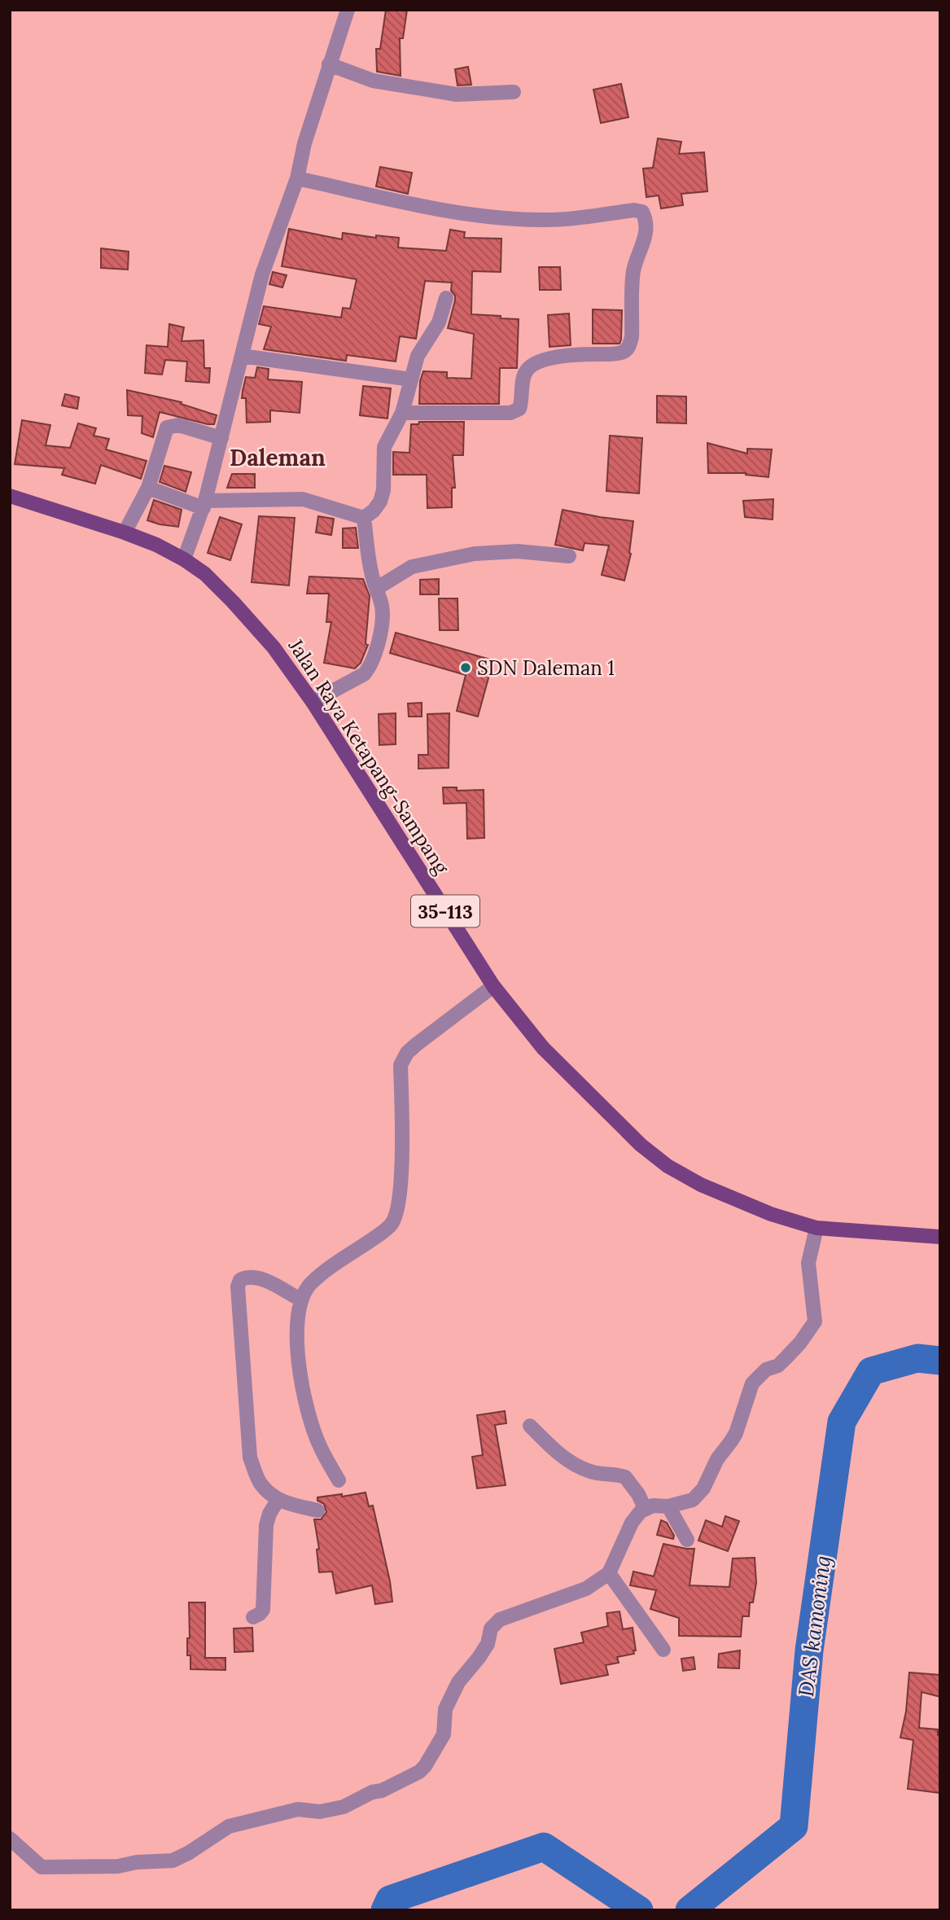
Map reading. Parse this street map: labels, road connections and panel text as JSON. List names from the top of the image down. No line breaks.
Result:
{"streets":{"main road":["Jalan Raya Ketapang-Sampang","35-113"]},"districts":["Daleman"],"water":["DAS kamoning"],"places":["SDN Daleman 1"]}
